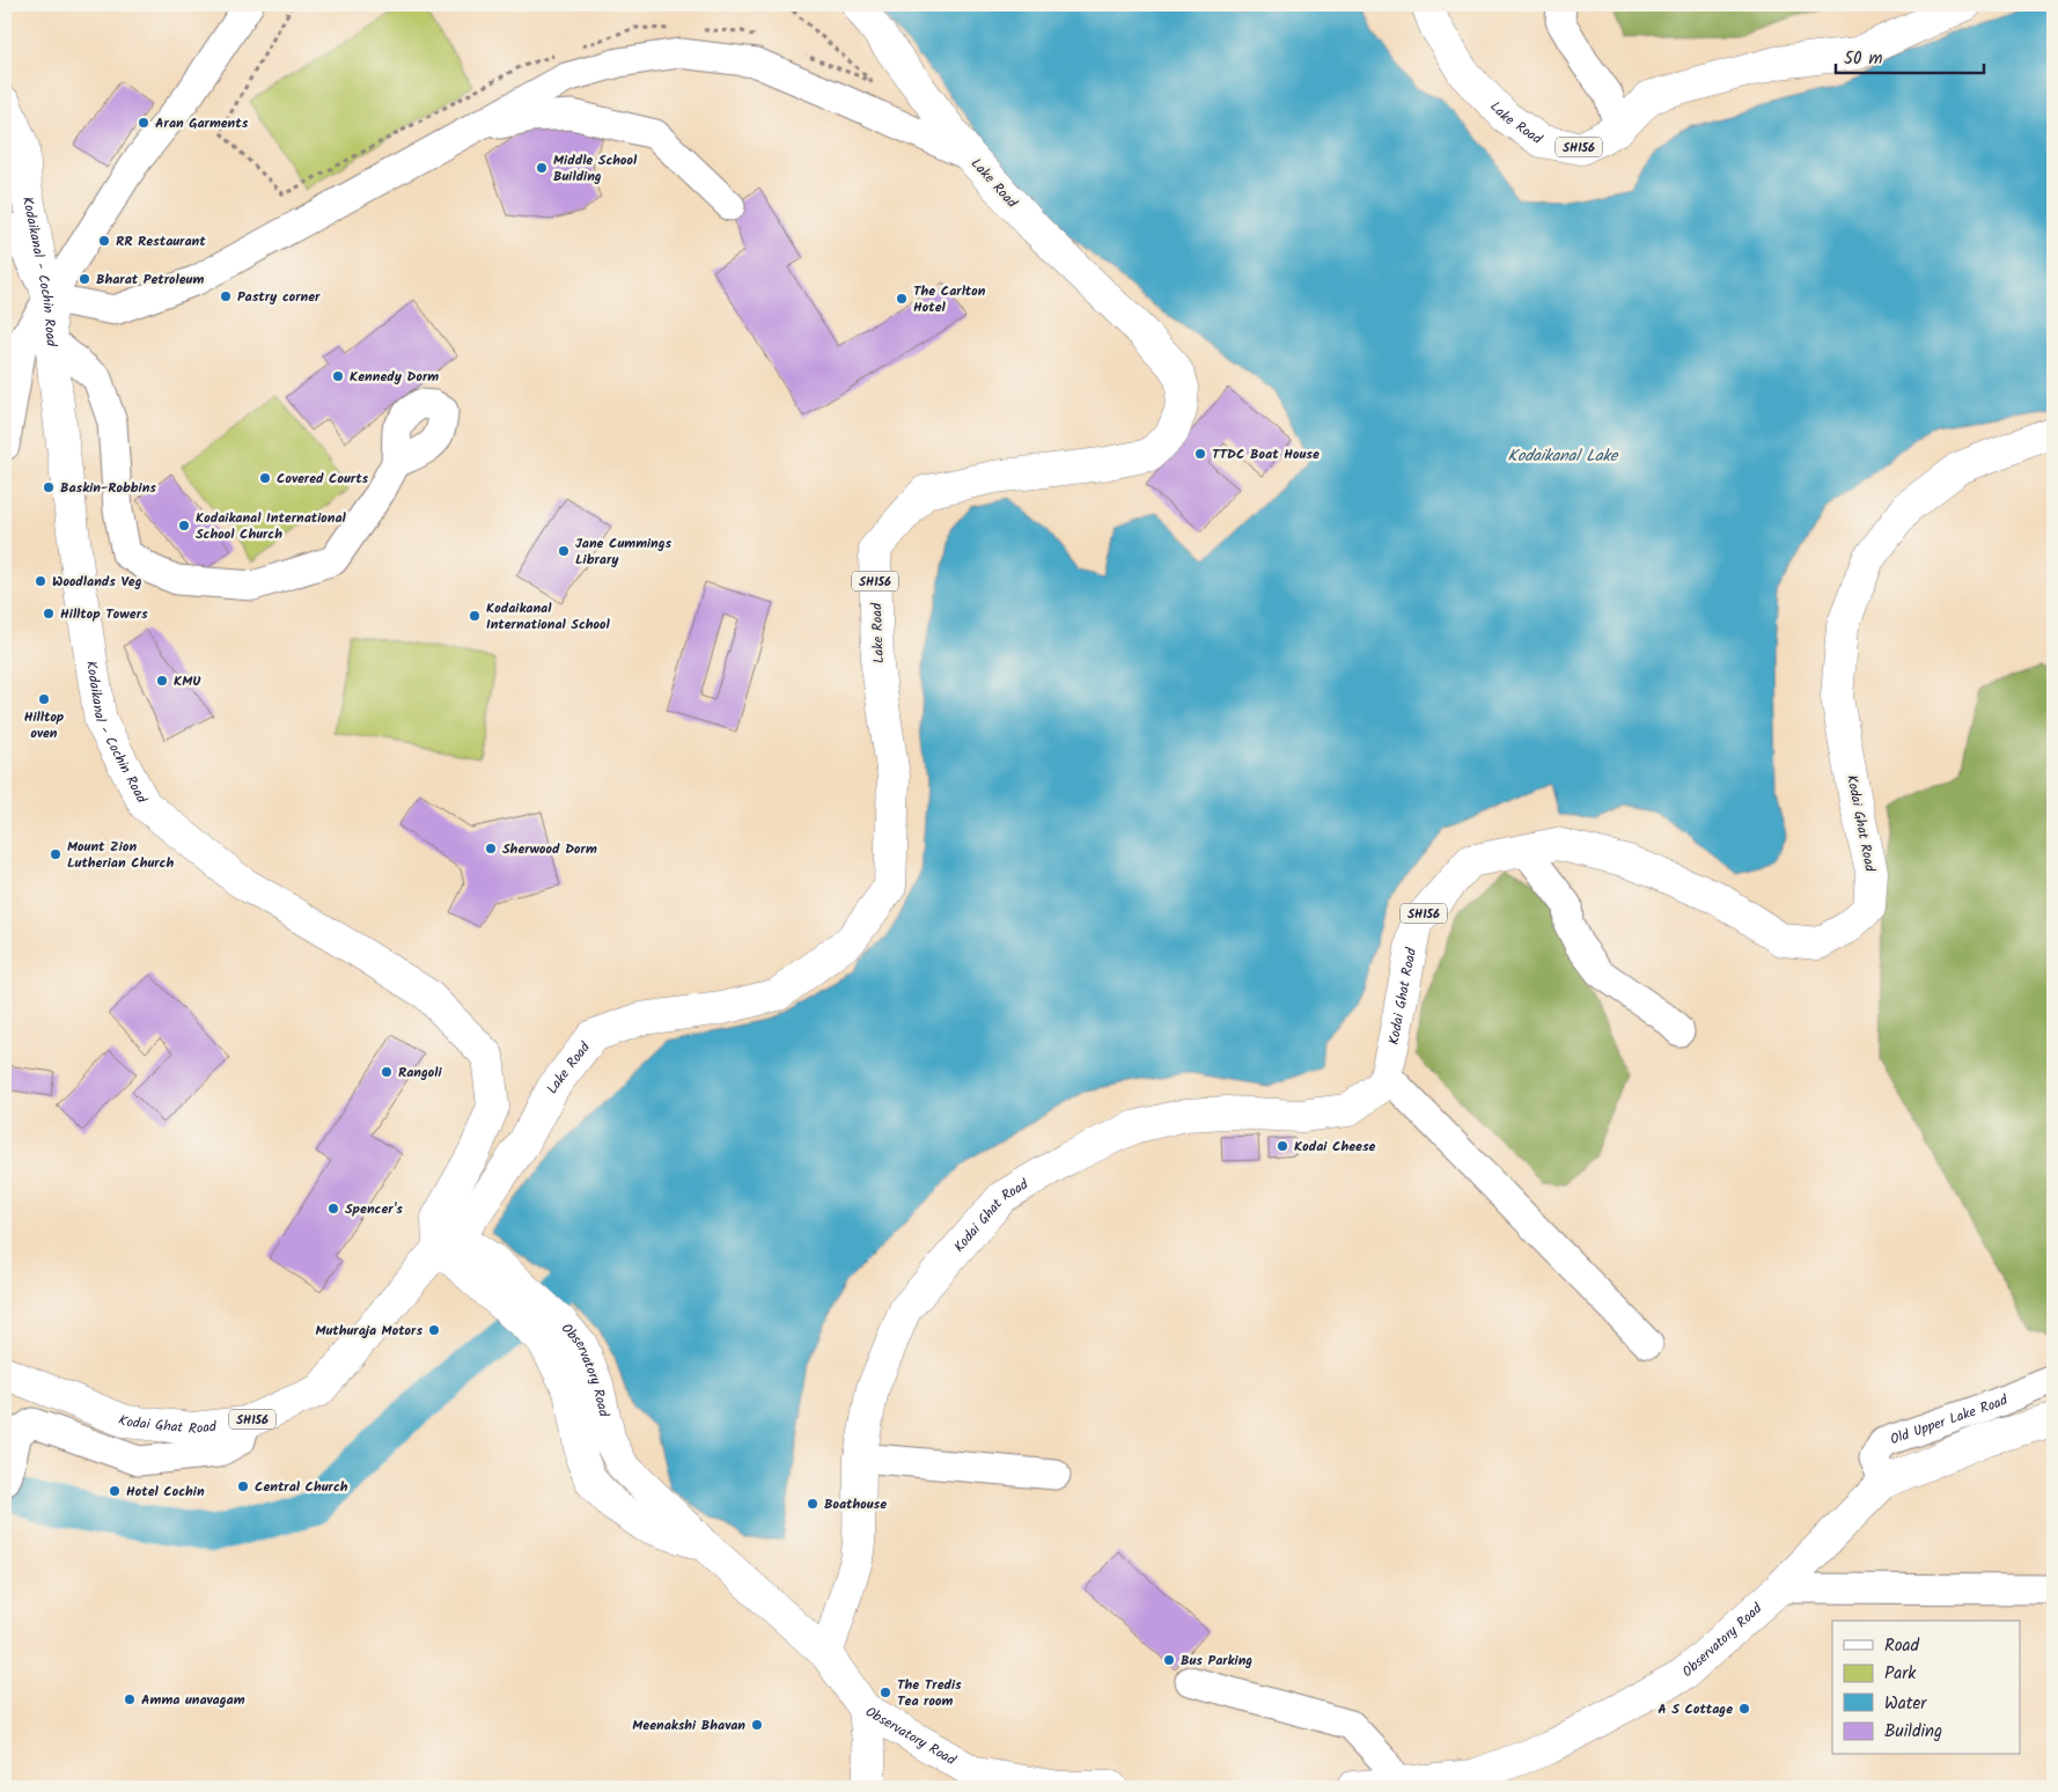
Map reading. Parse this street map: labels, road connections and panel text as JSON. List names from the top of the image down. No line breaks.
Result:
{"streets":{"main road":["Lake Road","SH156","Kodaikanal - Cochin Road","Kodai Ghat Road","Observatory Road"],"street":["Old Upper Lake Road"]},"crossings":[["Lake Road","Kodaikanal - Cochin Road"],["Lake Road","Kodai Ghat Road"],["Lake Road","Observatory Road"],["Kodaikanal - Cochin Road","Kodai Ghat Road"],["Kodaikanal - Cochin Road","Observatory Road"],["Kodai Ghat Road","Observatory Road"],["Observatory Road","Old Upper Lake Road"]],"water":["Kodaikanal Lake"],"places":["Aran Garments","Middle School Building","RR Restaurant","Bharat Petroleum","Pastry corner","The Carlton Hotel","Kennedy Dorm","TTDC Boat House","Covered Courts","Baskin-Robbins","Kodaikanal International School Church","Jane Cummings Library","Woodlands Veg","Hilltop Towers","Kodaikanal International School","KMU","Hilltop oven","Sherwood Dorm","Mount Zion Lutherian Church","Rangoli","Kodai Cheese","Spencer's","Muthuraja Motors","Central Church","Hotel Cochin","Boathouse","Bus Parking","The Tredis Tea room","Amma unavagam","A S Cottage","Meenakshi Bhavan"],"legend":["Road","Park","Water","Building"],"scale_bar":"50 m"}
